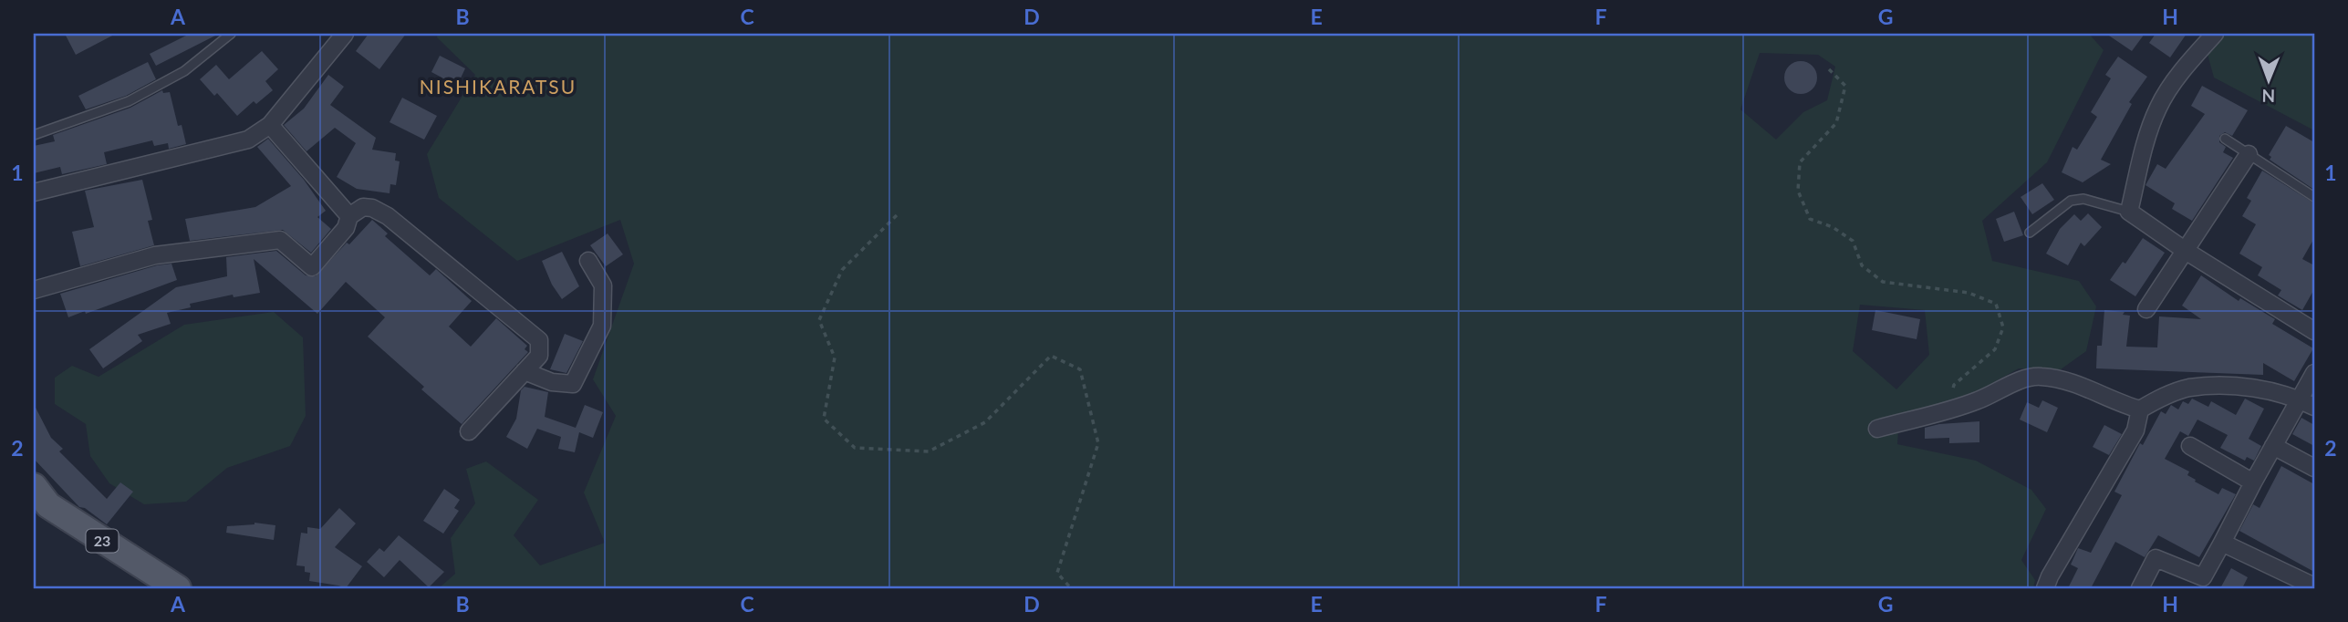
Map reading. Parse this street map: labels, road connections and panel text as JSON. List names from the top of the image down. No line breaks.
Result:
{"streets":{"main road":["23"]},"districts":["NISHIKARATSU"],"north":"bottom","grid":{"columns":["A","B","C","D","E","F","G","H"],"rows":["1","2"]}}
